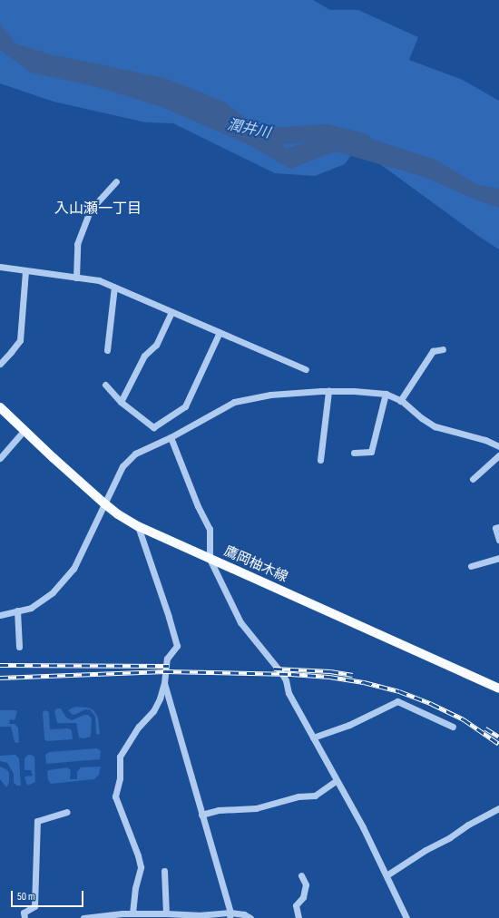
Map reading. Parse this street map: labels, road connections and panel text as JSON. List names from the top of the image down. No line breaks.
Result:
{"streets":{"main road":["鷹岡柚木線"]},"districts":["入山瀬一丁目"],"water":["潤井川"],"scale_bar":"50 m"}
